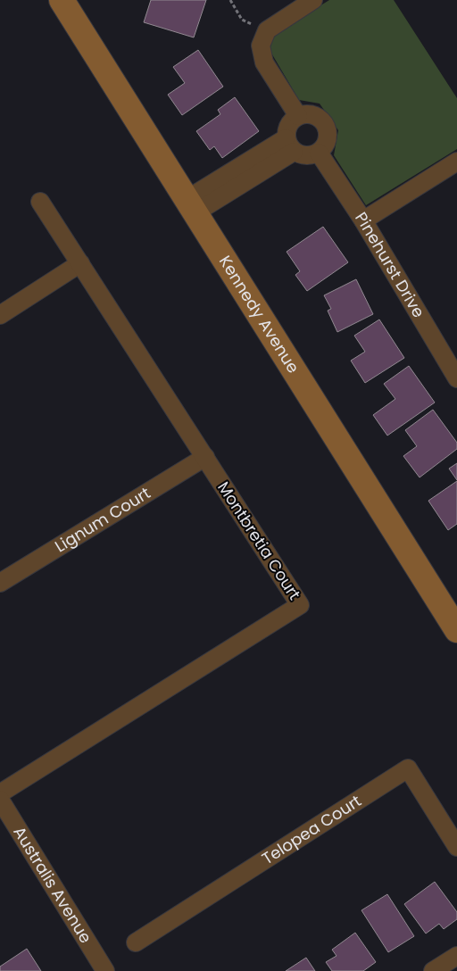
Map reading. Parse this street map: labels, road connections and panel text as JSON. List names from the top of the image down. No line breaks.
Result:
{"streets":{"street":["Pinehurst Drive","Kennedy Avenue","Lignum Court","Montbretia Court","Telopea Court","Australis Avenue"]},"crossings":[["Lignum Court","Montbretia Court"]]}
